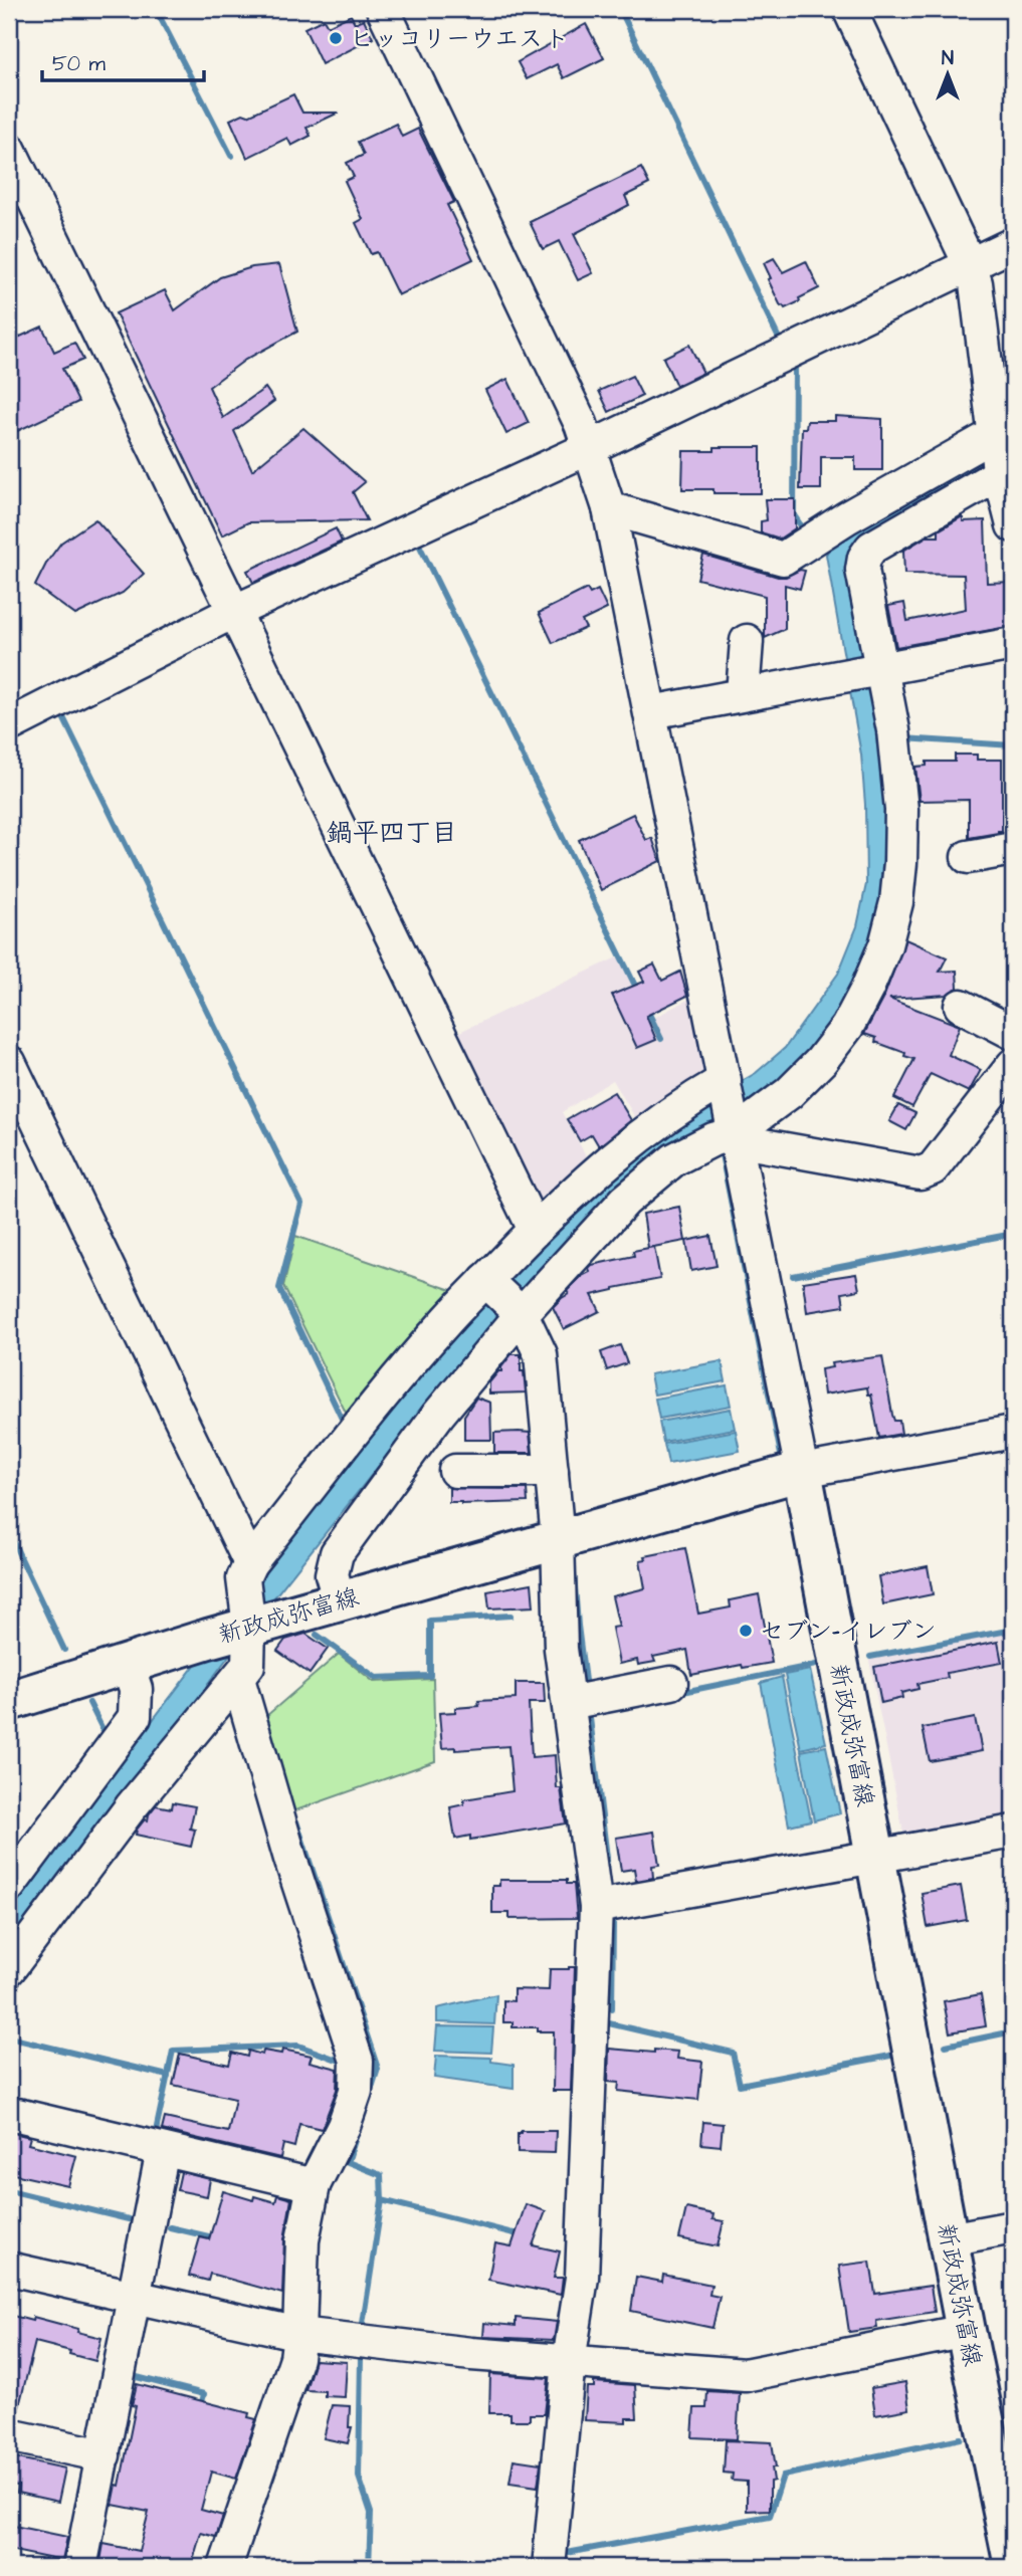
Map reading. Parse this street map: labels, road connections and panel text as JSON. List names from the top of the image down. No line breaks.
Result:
{"streets":{"main road":["新政成弥富線"]},"districts":["鍋平四丁目"],"places":["ヒッコリーウエスト","セブン-イレブン"],"scale_bar":"50 m","north":"top"}
